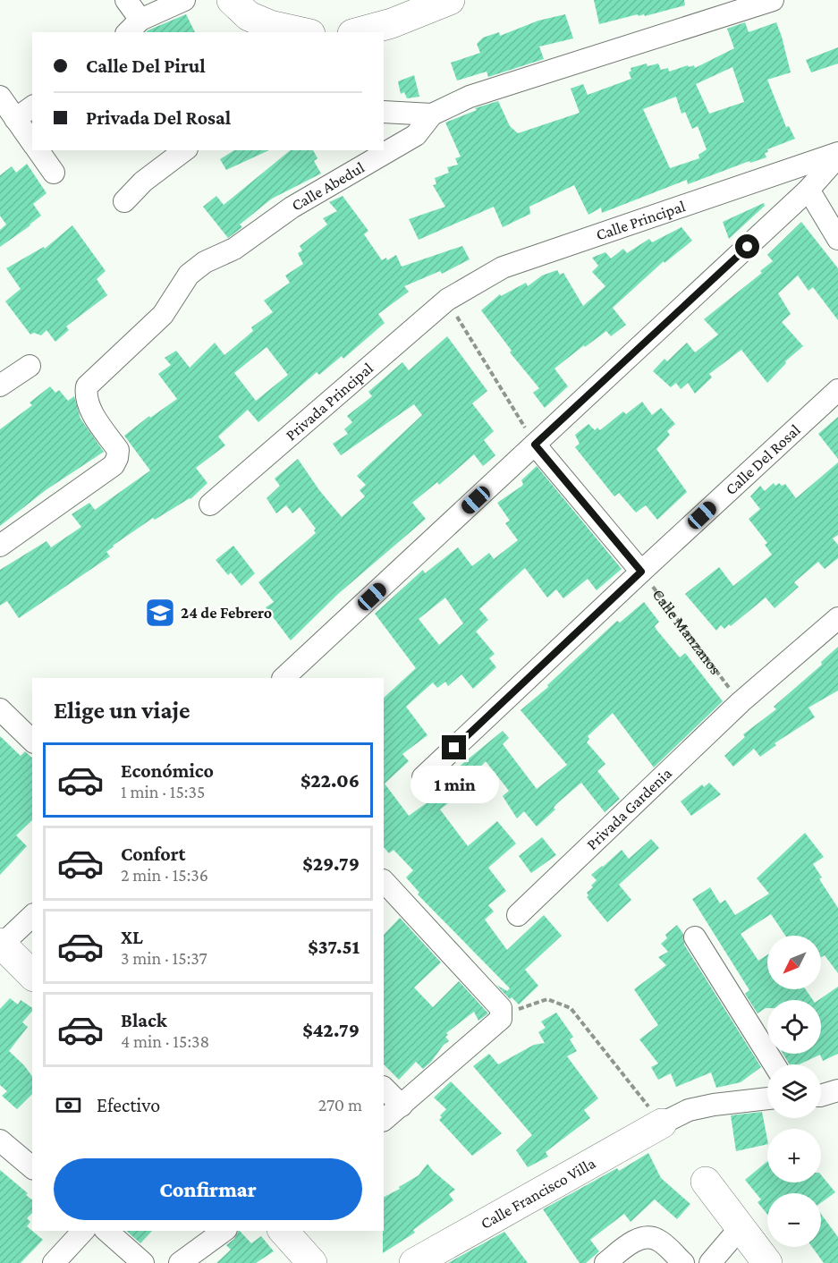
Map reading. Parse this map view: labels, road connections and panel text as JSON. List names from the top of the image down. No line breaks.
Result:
{"streets":{"main road":["Calle Francisco Villa"],"street":["Calle Abedul","Calle Principal","Privada Principal","Calle Del Rosal","Privada Gardenia"],"path":["Calle Manzanos"]},"crossings":[["Calle Principal","Privada Principal"],["Calle Del Rosal","Calle Manzanos"],["Calle Manzanos","Privada Gardenia"]],"places":{"school or university":["24 de Febrero"]},"north":"bottom left","page":{"banner":["Calle Del Pirul","Privada Del Rosal"],"heading":"Elige un viaje","list":[{"name":"Económico","note":"1 min · 15:35","value":"$22.06"},{"name":"Confort","note":"2 min · 15:36","value":"$29.79"},{"name":"XL","note":"3 min · 15:37","value":"$37.51"},{"name":"Black","note":"4 min · 15:38","value":"$42.79"}],"bubble":"1 min","map_buttons":["+","−"],"pay":["Efectivo","270 m"],"buttons":"Confirmar"}}
